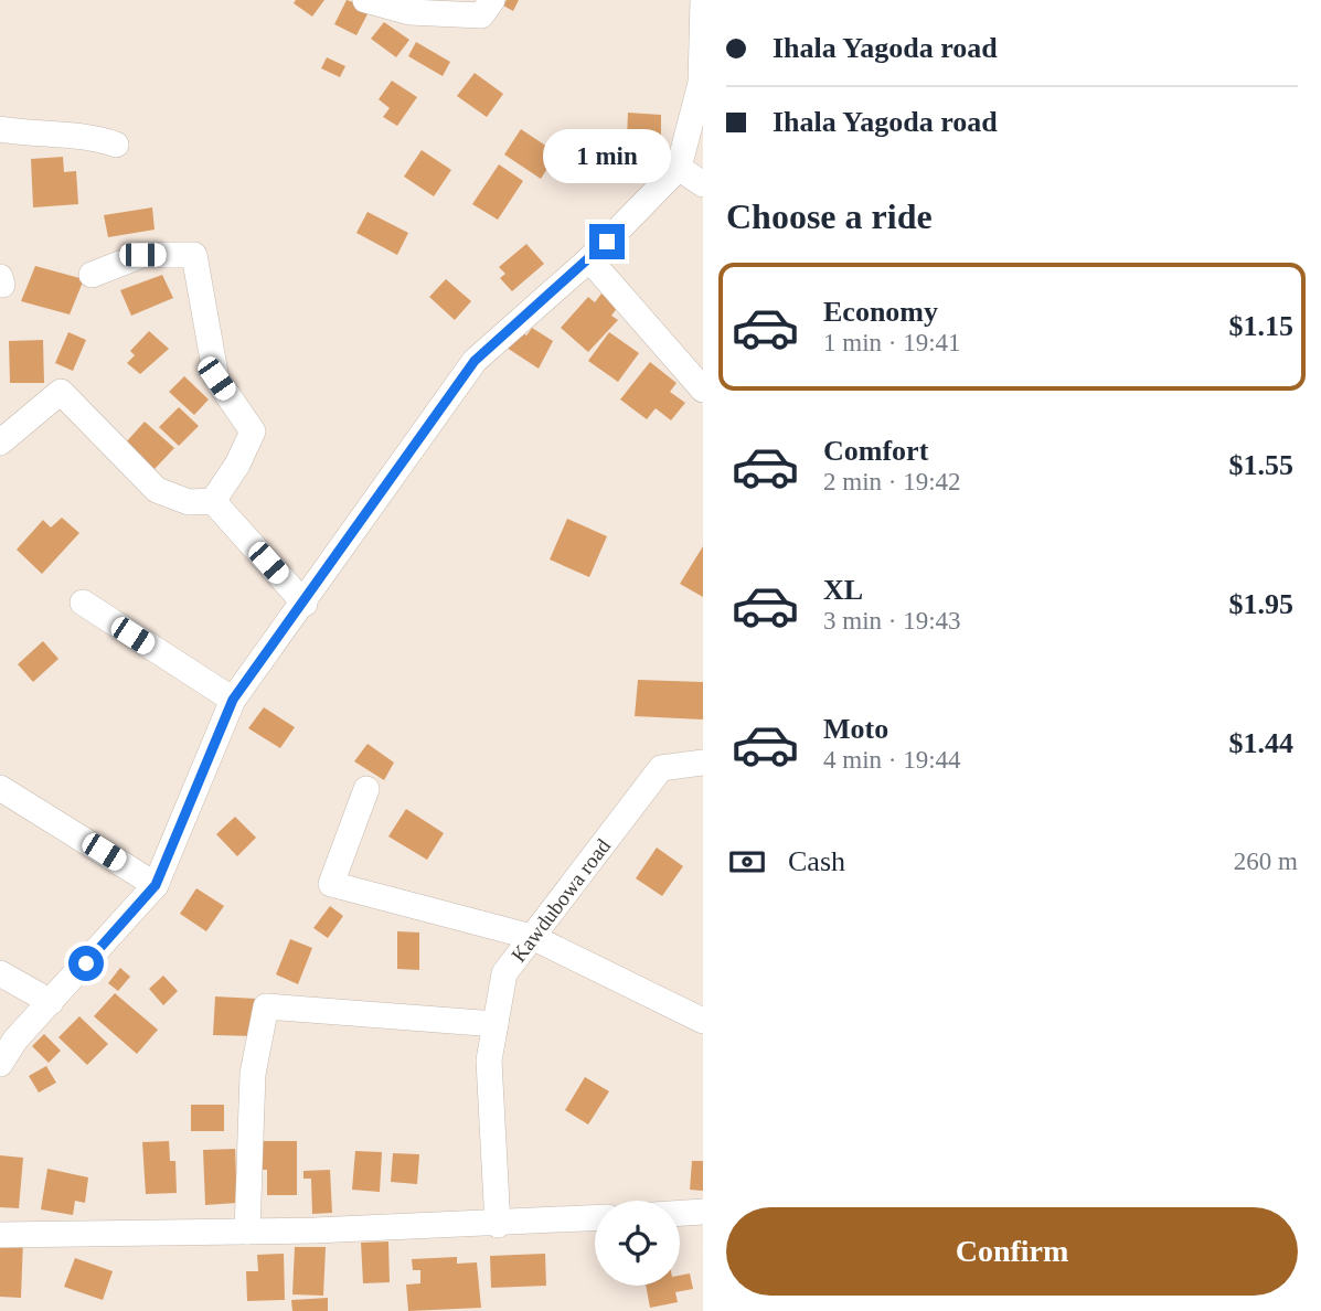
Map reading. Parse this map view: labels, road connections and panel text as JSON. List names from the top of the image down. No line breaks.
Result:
{"streets":{"street":["Kawdubowa road"]},"page":{"banner":["Ihala Yagoda road","Ihala Yagoda road"],"bubble":"1 min","heading":"Choose a ride","list":[{"name":"Economy","note":"1 min · 19:41","value":"$1.15"},{"name":"Comfort","note":"2 min · 19:42","value":"$1.55"},{"name":"XL","note":"3 min · 19:43","value":"$1.95"},{"name":"Moto","note":"4 min · 19:44","value":"$1.44"}],"pay":["Cash","260 m"],"buttons":"Confirm"}}
